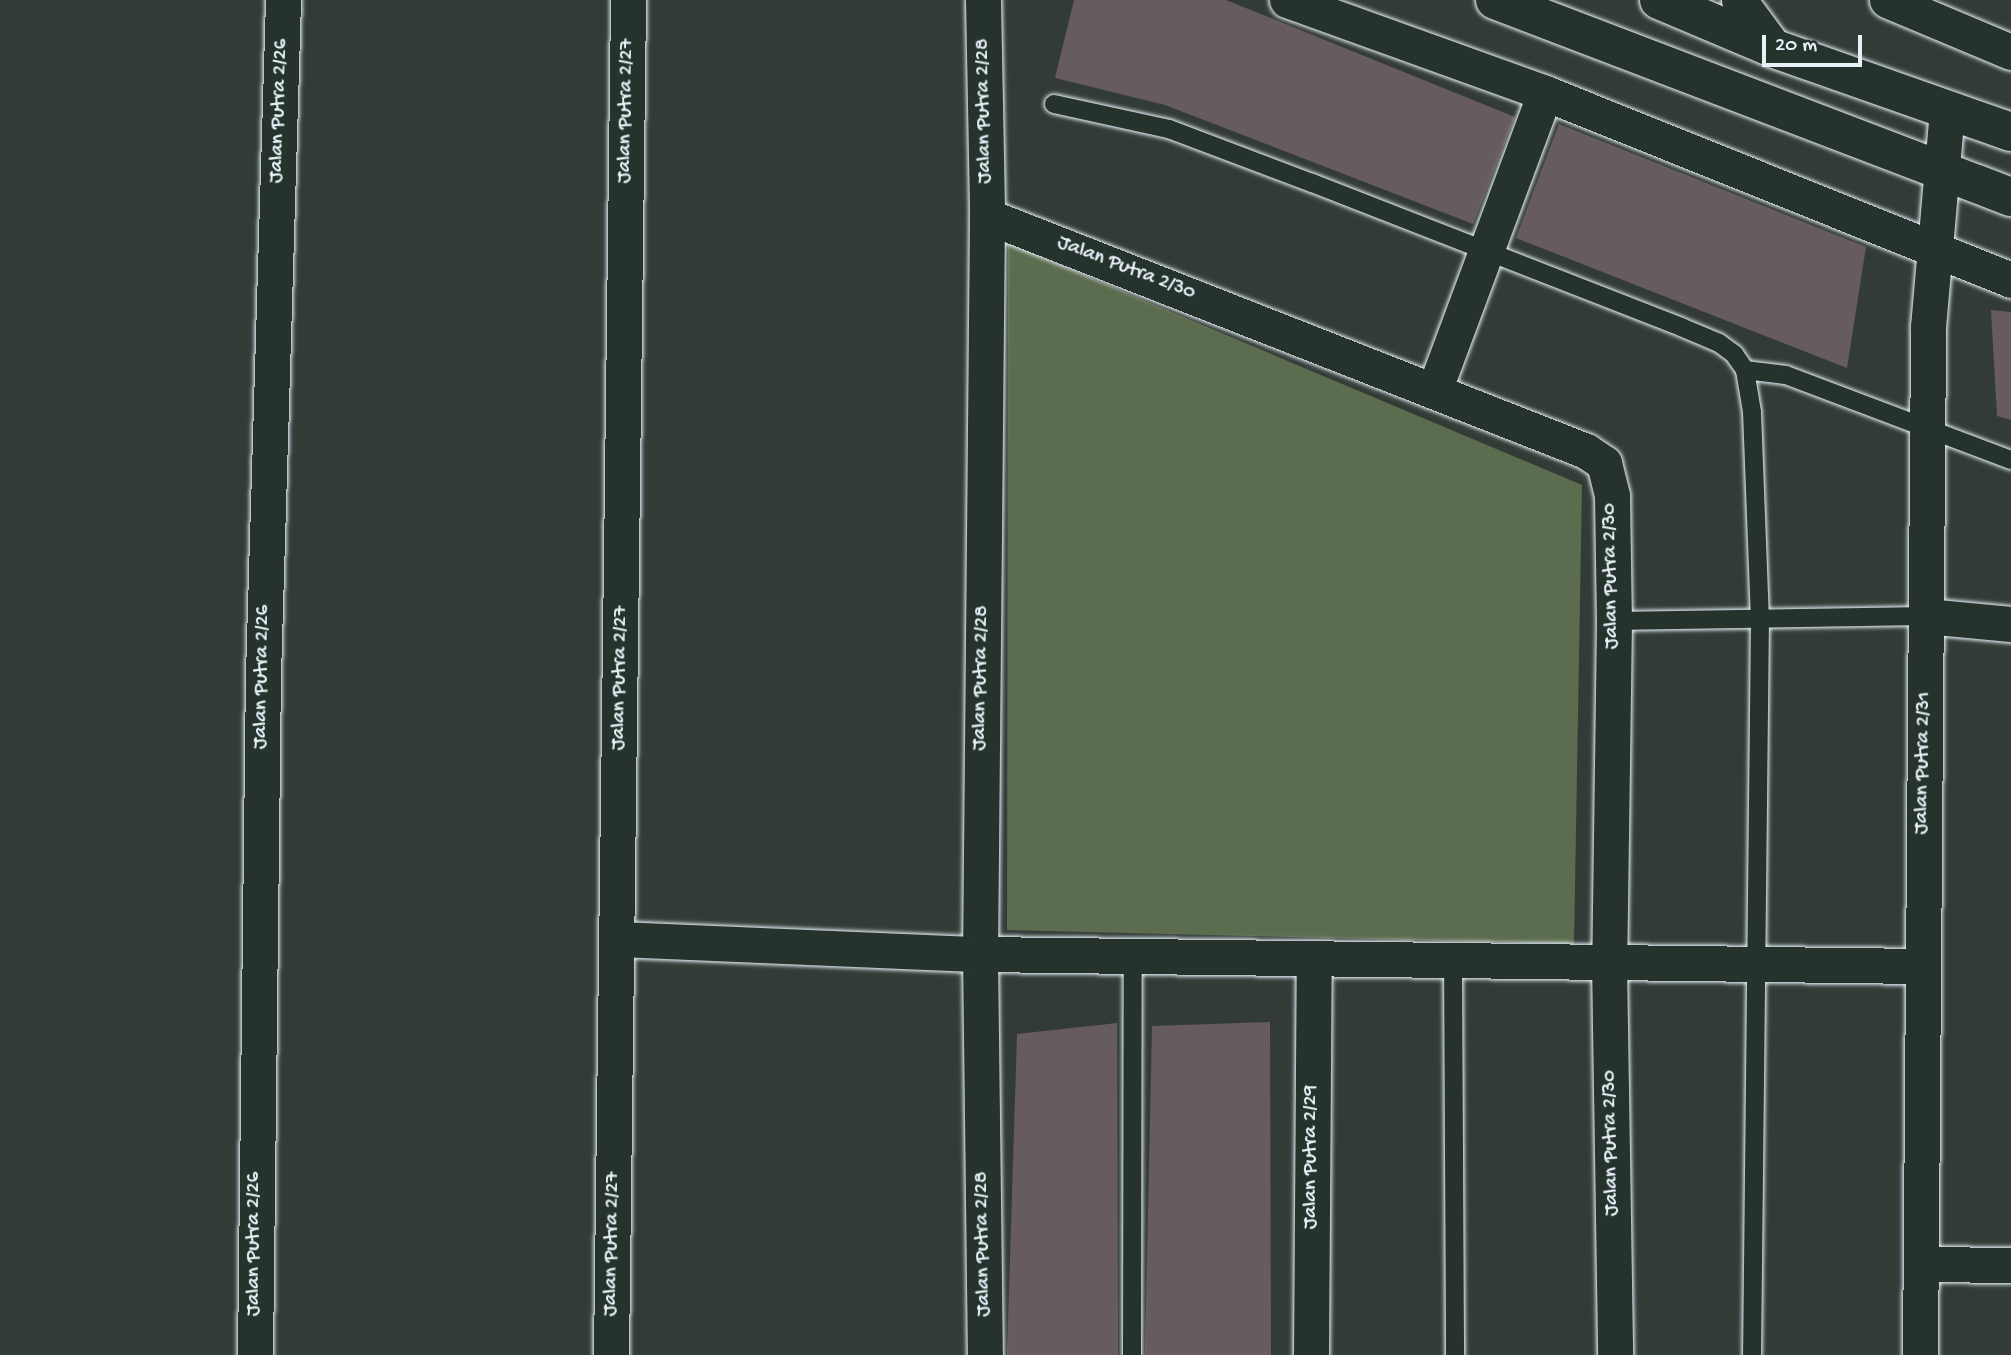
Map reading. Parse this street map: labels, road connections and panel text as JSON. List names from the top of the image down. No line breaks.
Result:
{"streets":{"street":["Jalan Putra 2/26","Jalan Putra 2/27","Jalan Putra 2/28","Jalan Putra 2/30","Jalan Putra 2/31","Jalan Putra 2/29"]},"crossings":[["Jalan Putra 2/28","Jalan Putra 2/30"]],"scale_bar":"20 m"}
